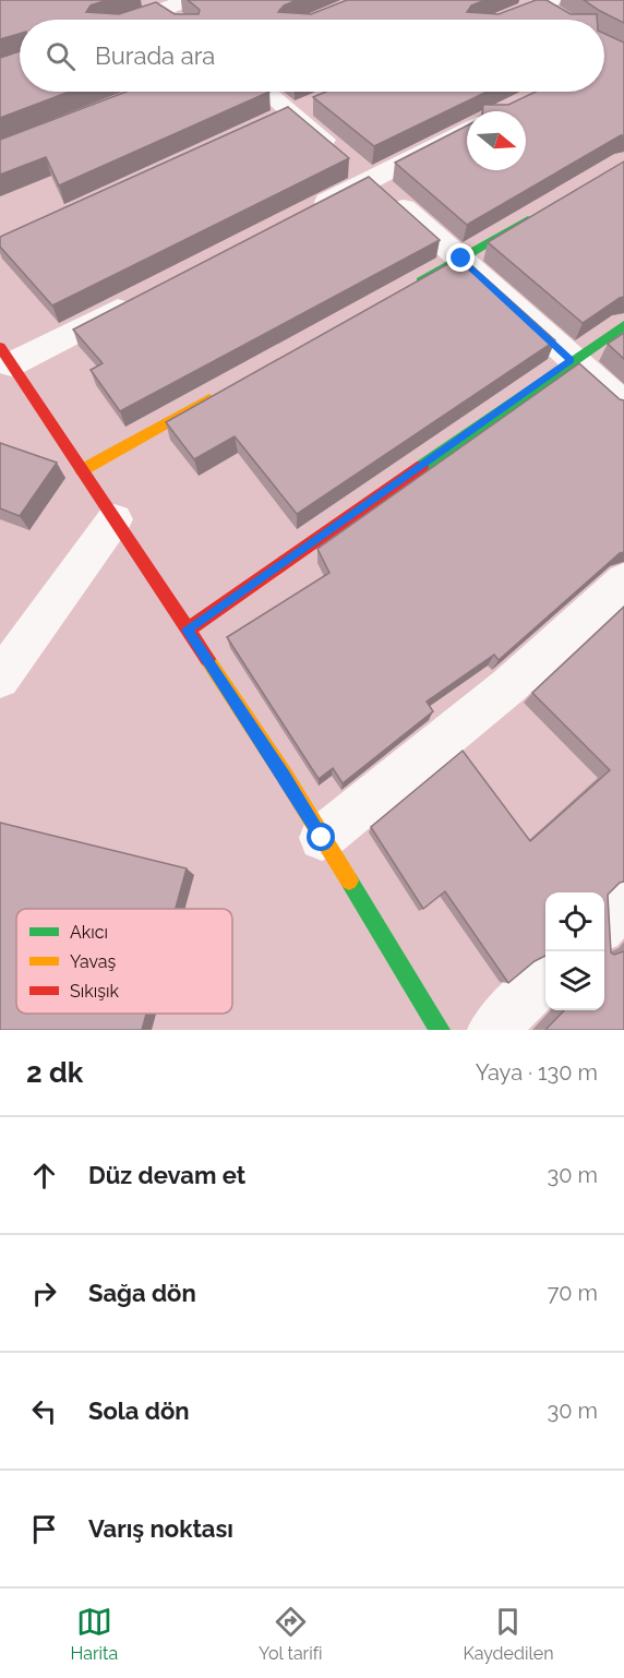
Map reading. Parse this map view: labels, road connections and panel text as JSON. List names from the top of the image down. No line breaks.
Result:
{"legend":["Akıcı","Yavaş","Sıkışık"],"north":"right","page":{"search":"Burada ara","heading":["2 dk","Yaya · 130 m"],"list":[["Düz devam et","30 m"],["Sağa dön","70 m"],["Sola dön","30 m"],"Varış noktası"],"nav":["Harita","Yol tarifi","Kaydedilen"]}}
